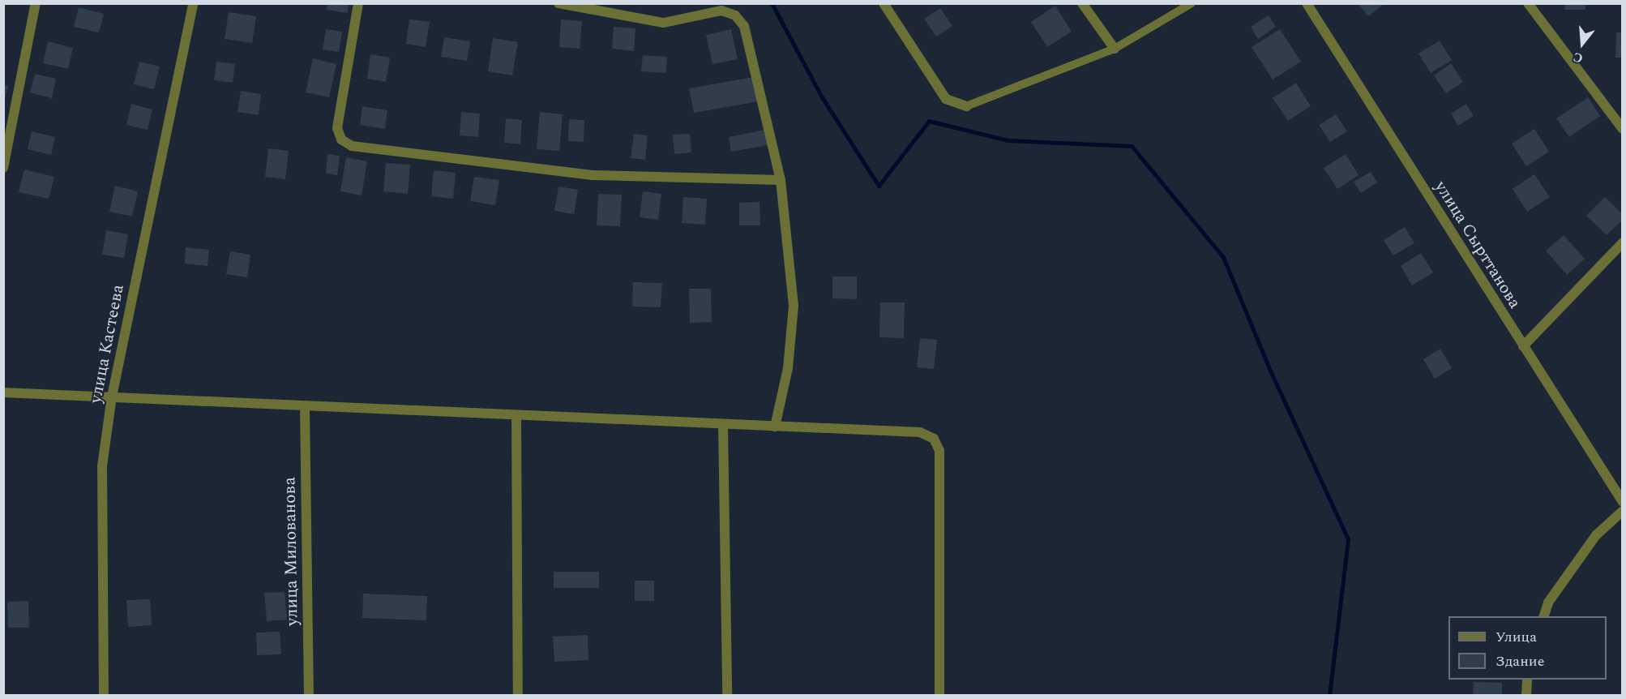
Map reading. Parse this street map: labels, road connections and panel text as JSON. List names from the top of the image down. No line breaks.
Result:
{"streets":{"street":["улица Сырттанова","улица Кастеева","улица Милованова"]},"legend":["Улица","Здание"],"north":"bottom"}
